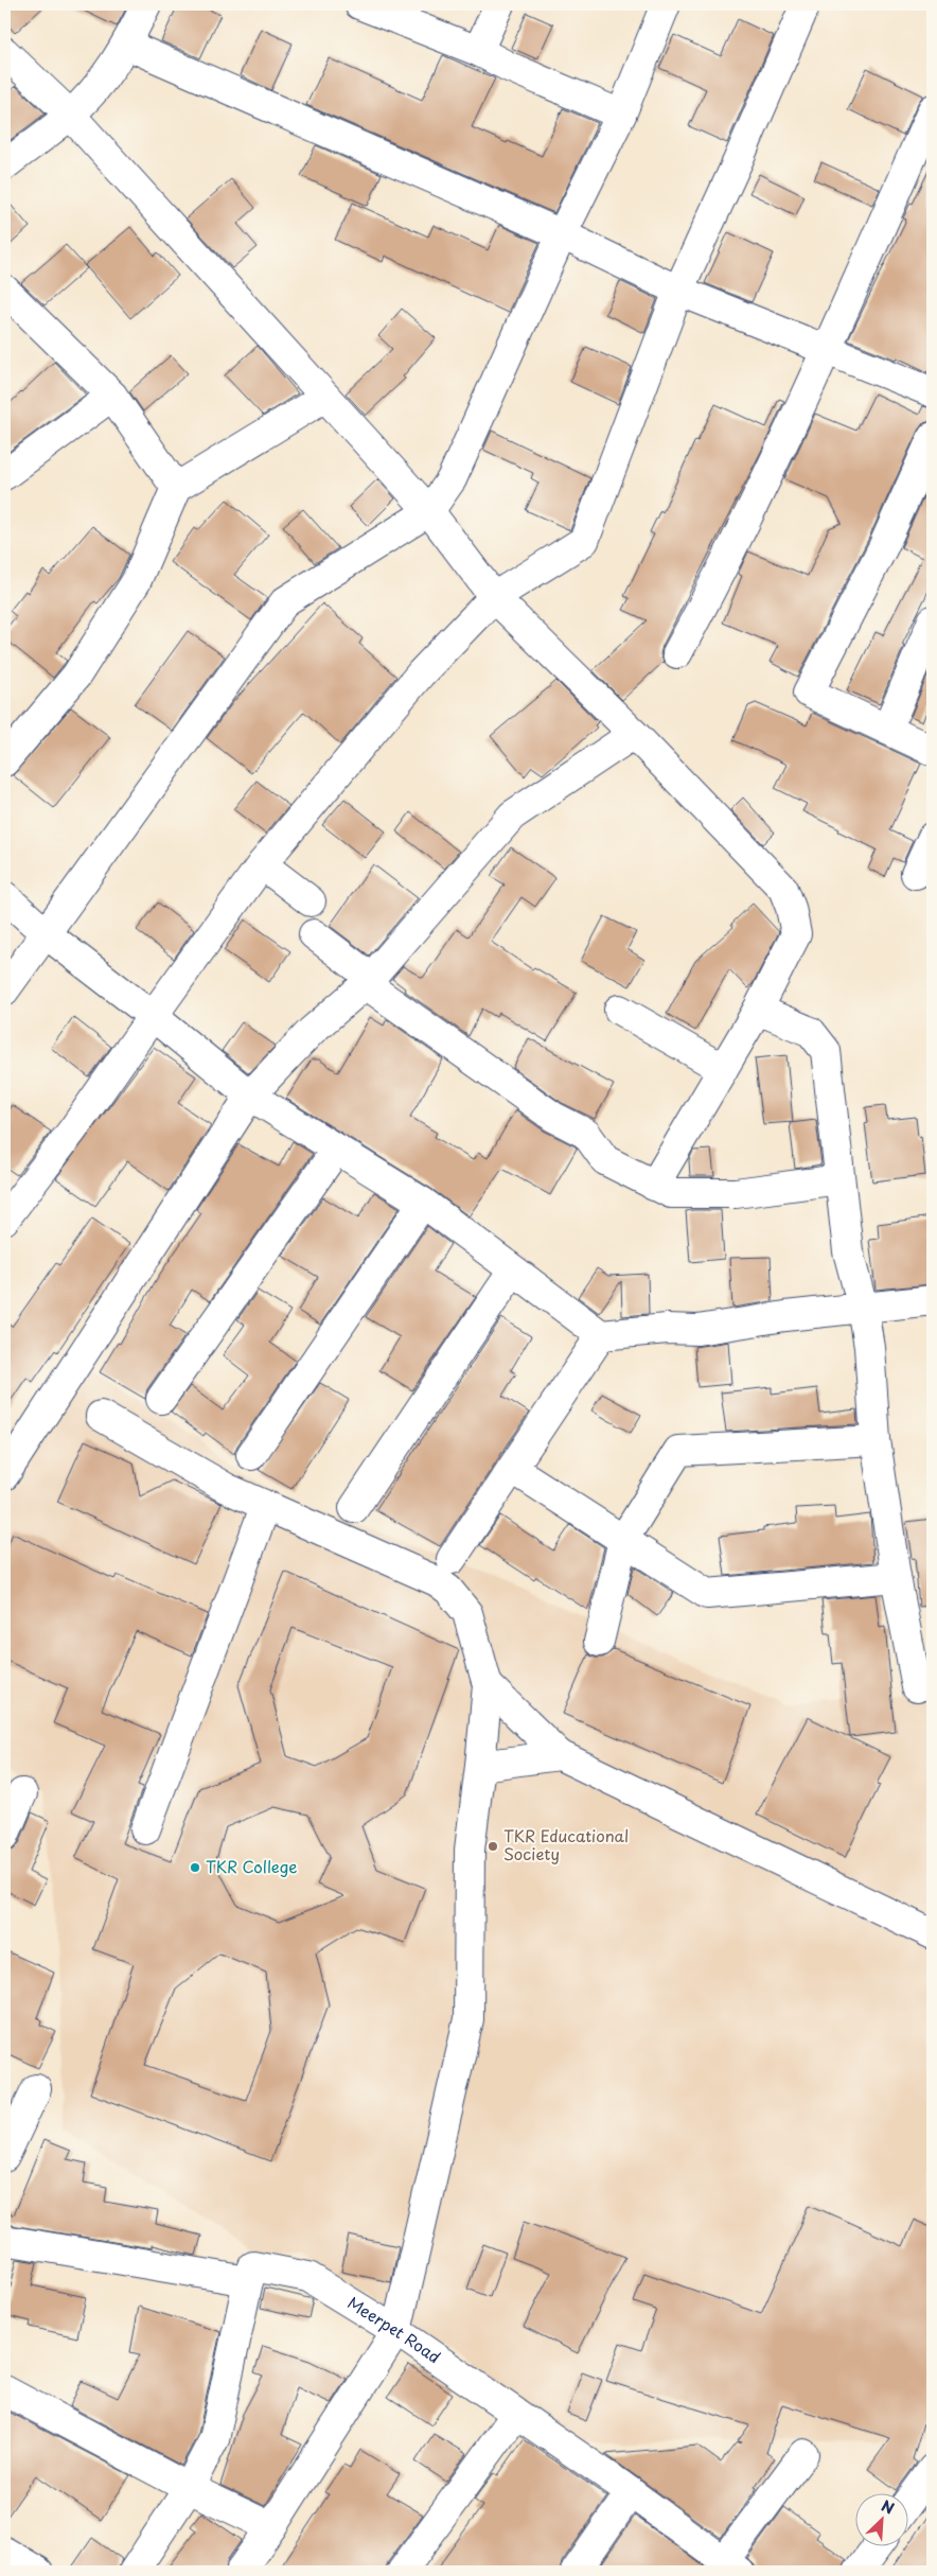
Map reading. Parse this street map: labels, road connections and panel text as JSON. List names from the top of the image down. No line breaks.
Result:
{"streets":{"street":["Meerpet Road"]},"places":["TKR Educational Society","TKR College"],"north":"top right"}
